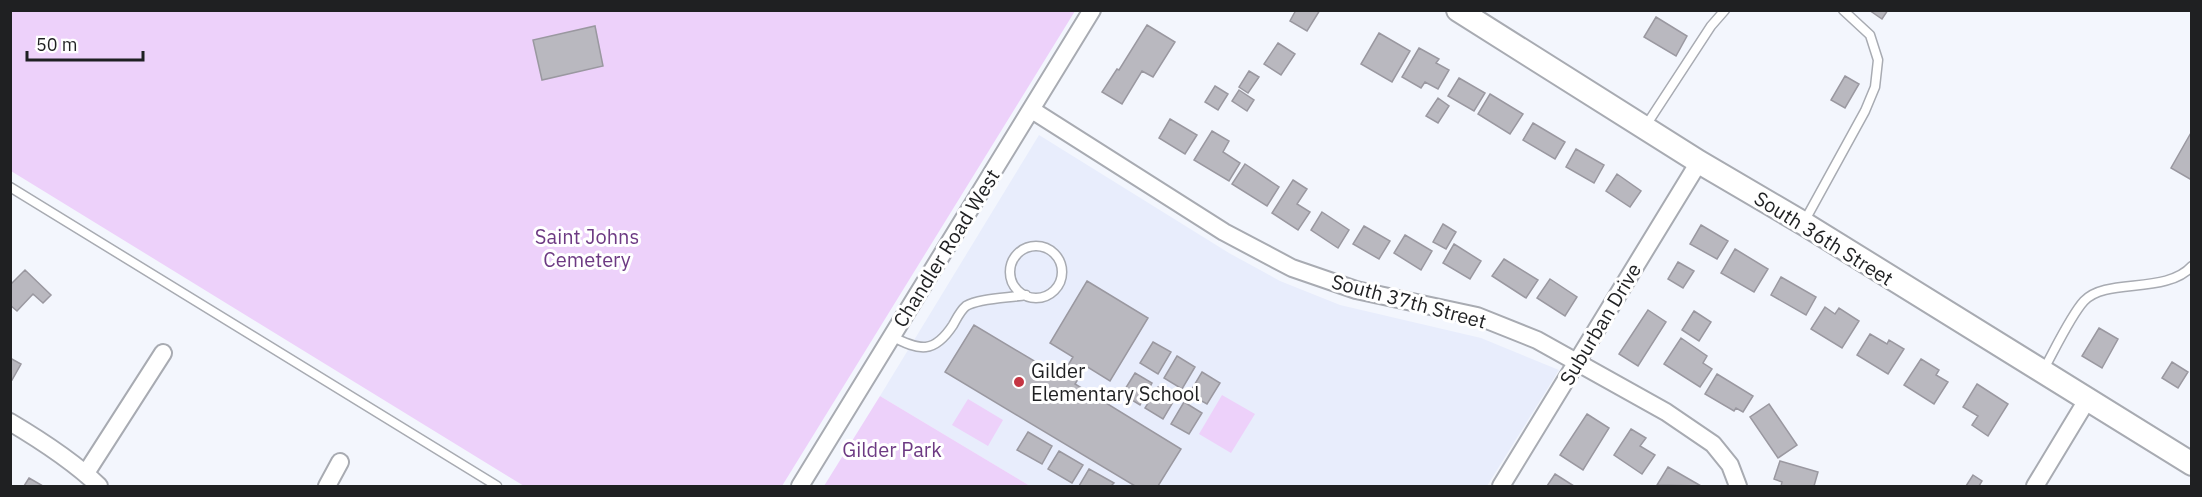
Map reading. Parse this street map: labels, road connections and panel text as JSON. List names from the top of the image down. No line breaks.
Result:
{"streets":{"main road":["South 36th Street"],"street":["Chandler Road West","South 37th Street","Suburban Drive"]},"crossings":[["South 36th Street","Suburban Drive"],["Chandler Road West","South 37th Street"],["South 37th Street","Suburban Drive"]],"parks":["Saint Johns Cemetery","Gilder Park"],"places":["Gilder Elementary School"],"scale_bar":"50 m"}
